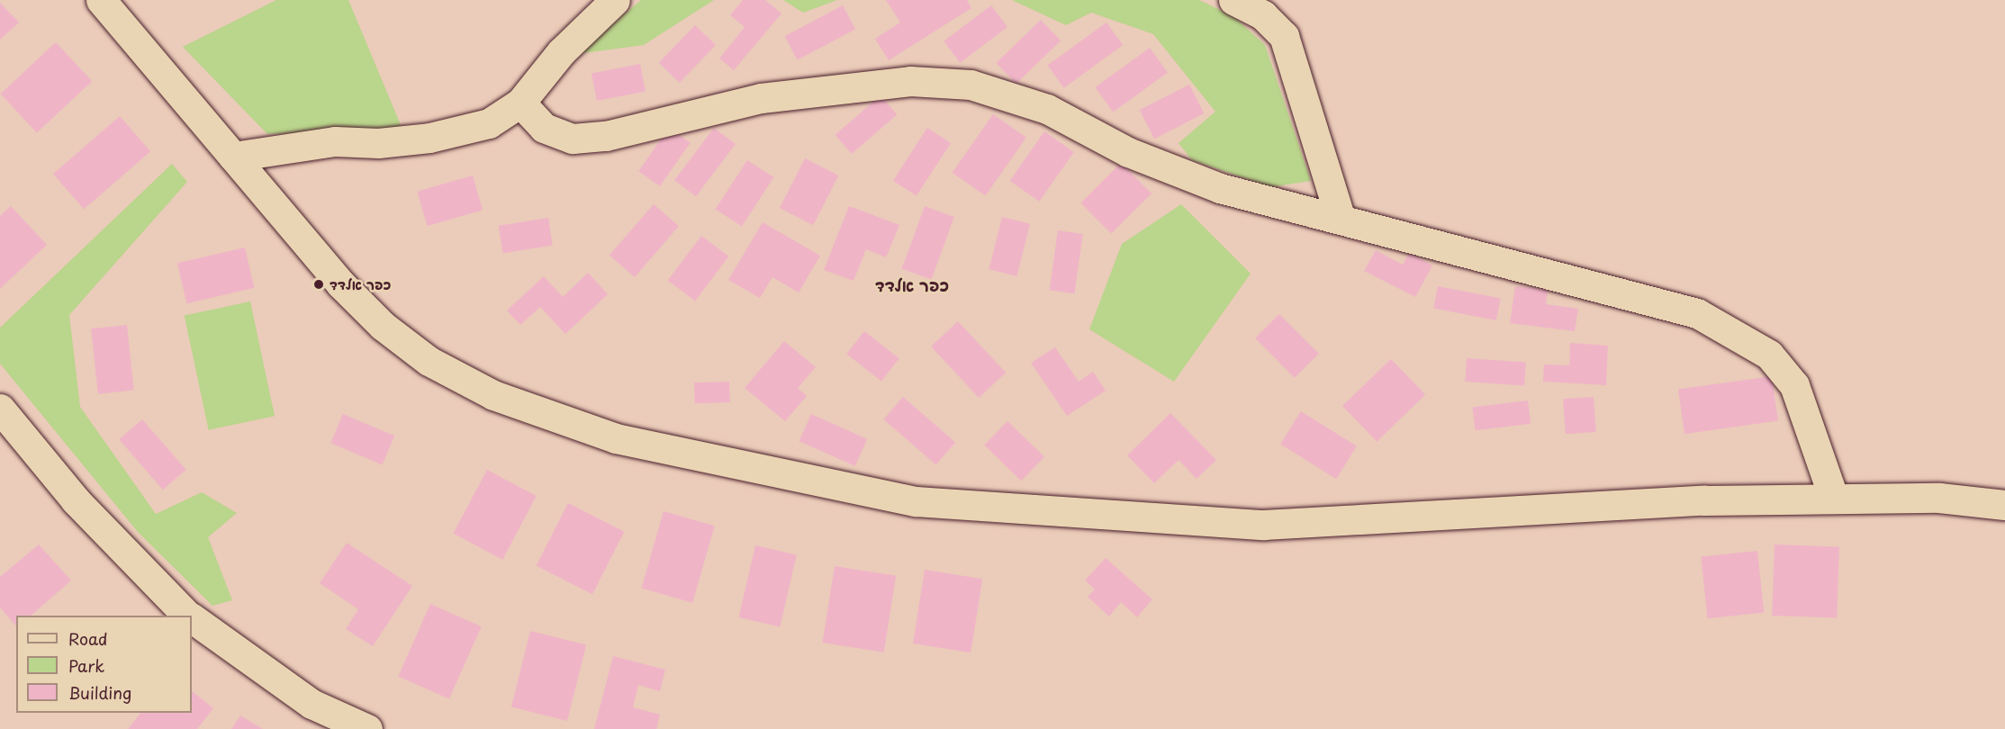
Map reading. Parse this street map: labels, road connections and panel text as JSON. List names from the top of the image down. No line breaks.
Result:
{"districts":["כפר אלדד"],"places":["כפר אלדד"],"legend":["Road","Park","Building"]}
